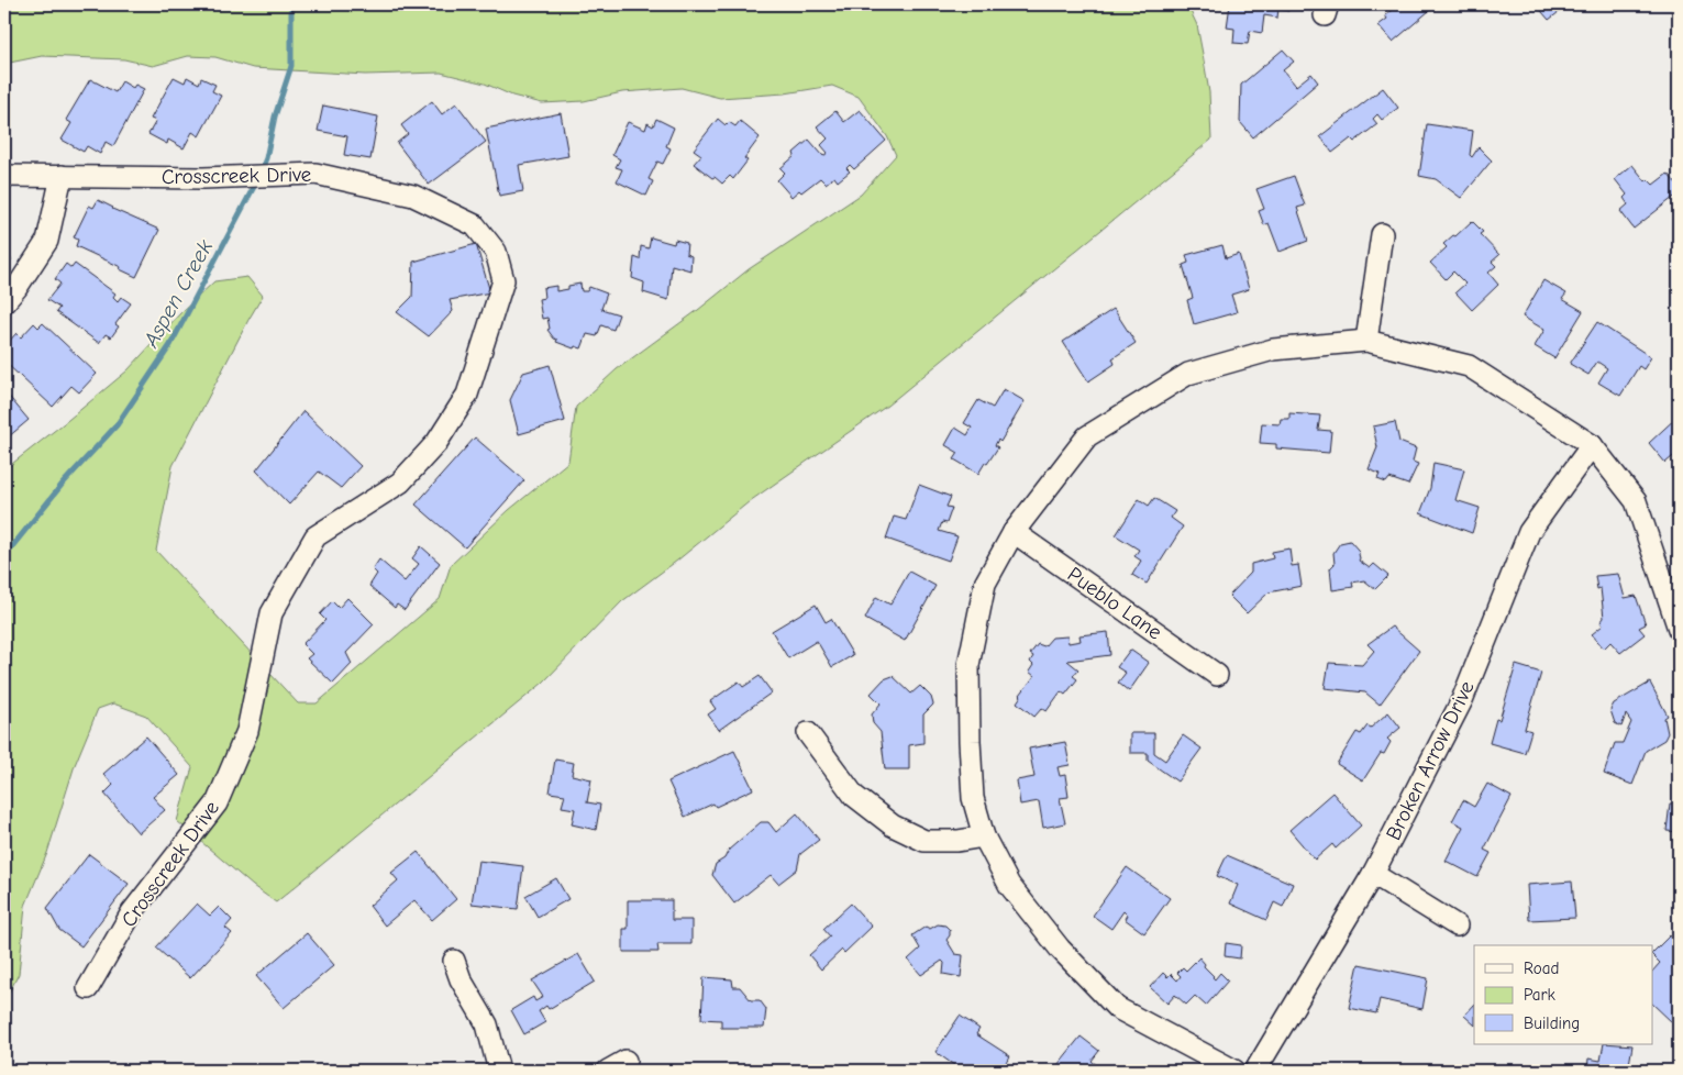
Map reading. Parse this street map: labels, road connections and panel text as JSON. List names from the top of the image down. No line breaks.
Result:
{"streets":{"street":["Crosscreek Drive","Pueblo Lane","Broken Arrow Drive"]},"water":["Aspen Creek"],"legend":["Road","Park","Building"]}
